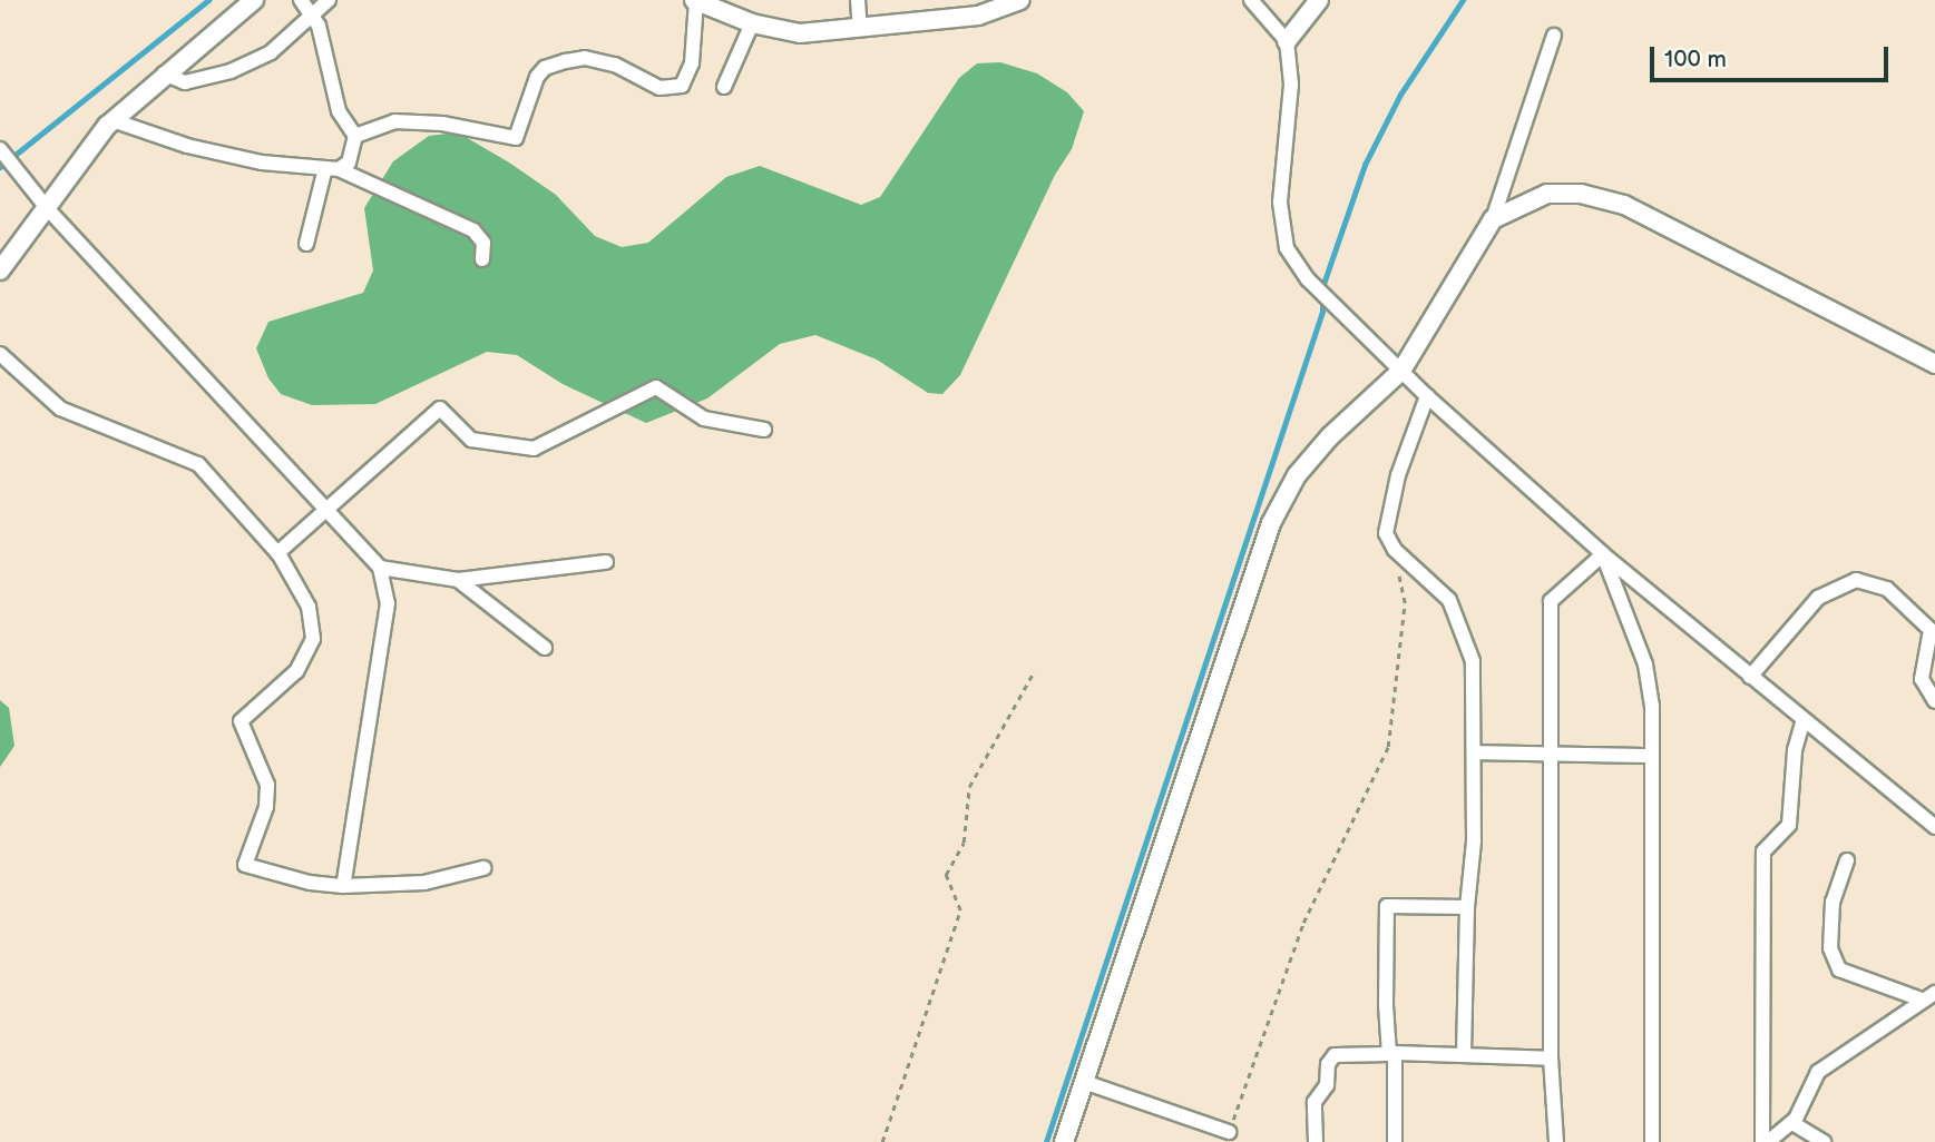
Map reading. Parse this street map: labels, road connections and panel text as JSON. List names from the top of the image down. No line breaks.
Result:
{"scale_bar":"100 m"}
